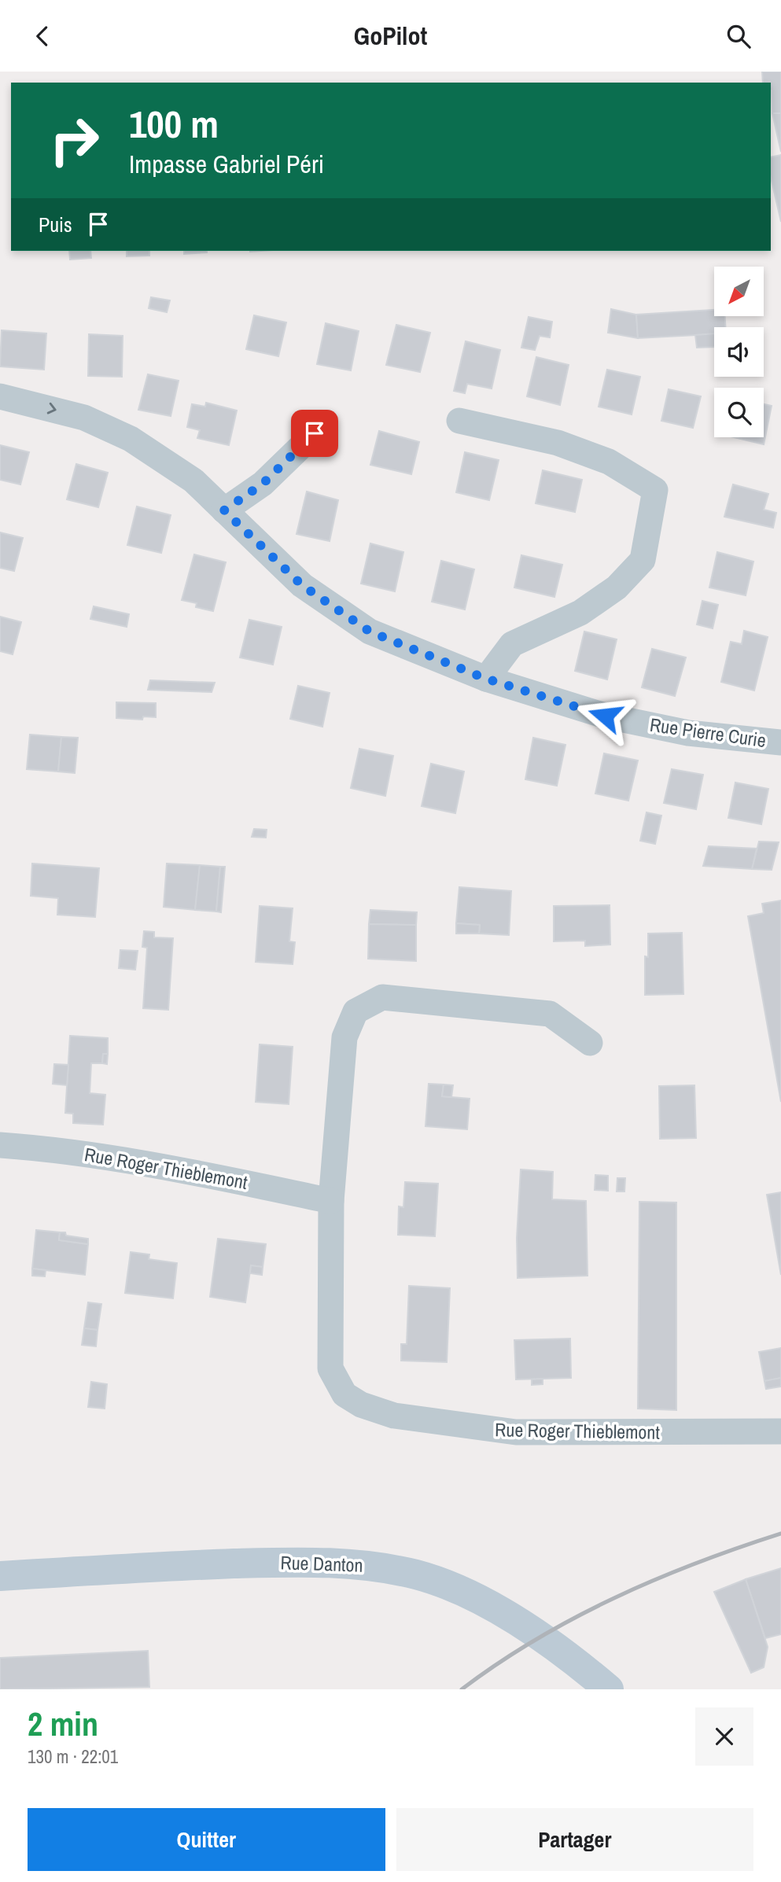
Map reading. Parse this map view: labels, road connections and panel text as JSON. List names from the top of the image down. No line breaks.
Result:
{"streets":{"street":["Rue Pierre Curie","Rue Roger Thieblemont","Rue Danton"]},"north":"bottom left","page":{"header":"GoPilot","turn":["100 m","Impasse Gabriel Péri"],"then":"Puis","heading":["2 min","130 m · 22:01"],"buttons":["Quitter","Partager"]}}
